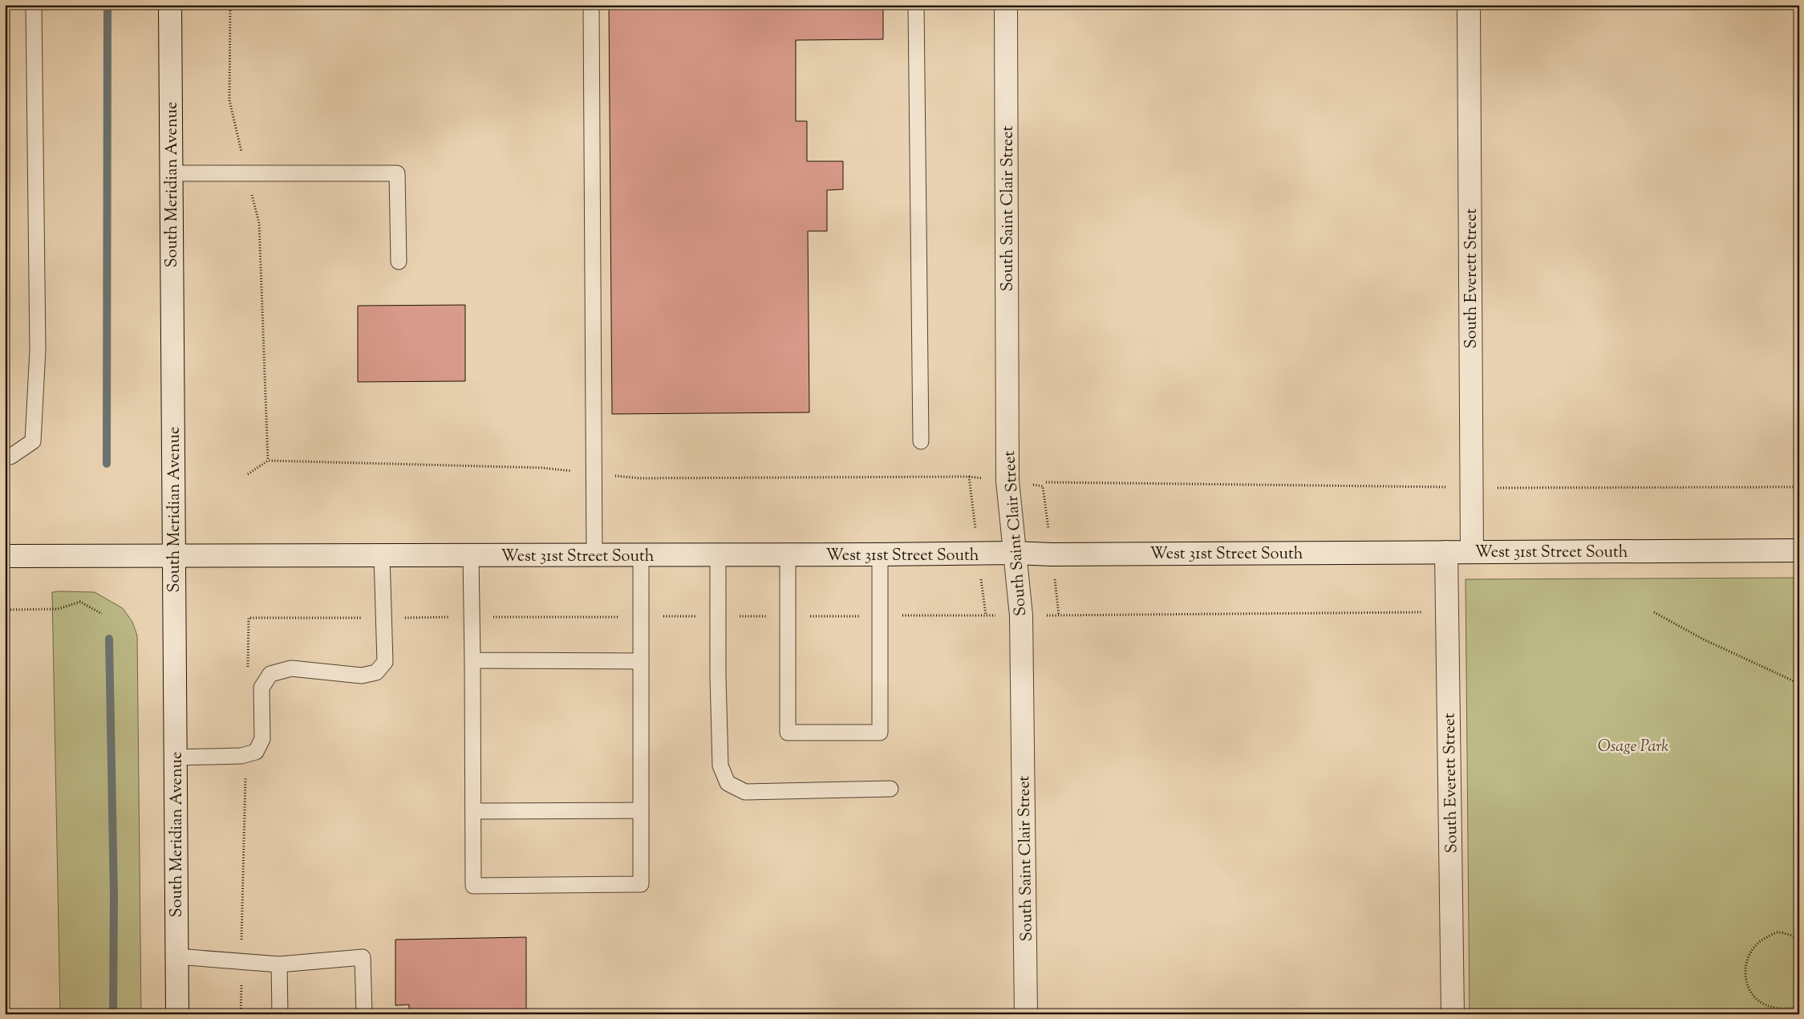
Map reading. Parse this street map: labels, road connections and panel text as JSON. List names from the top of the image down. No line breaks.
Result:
{"streets":{"street":["South Meridian Avenue","South Saint Clair Street","South Everett Street","West 31st Street South"]},"crossings":[["South Meridian Avenue","West 31st Street South"],["South Saint Clair Street","West 31st Street South"],["South Everett Street","West 31st Street South"]],"parks":["Osage Park"]}
